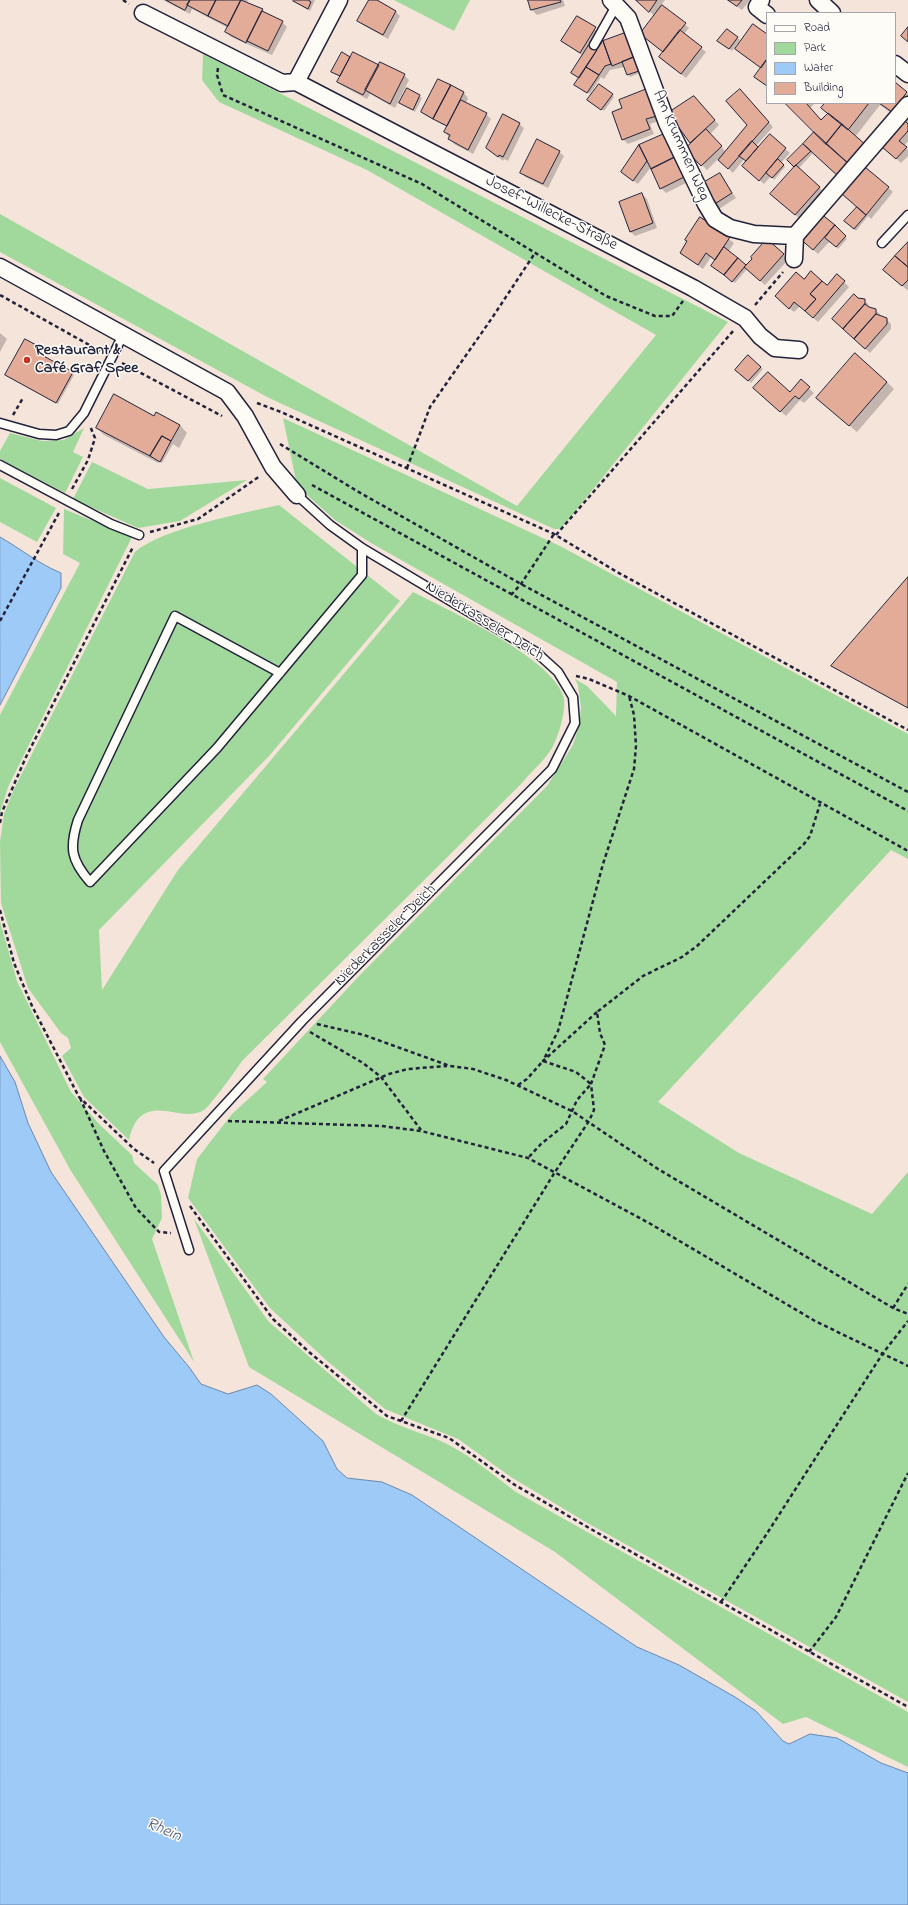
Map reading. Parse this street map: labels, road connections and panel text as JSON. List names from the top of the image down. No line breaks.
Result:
{"streets":{"street":["Am Krummen Weg","Josef-Willecke-Straße","Niederkasseler Deich"]},"water":["Rhein"],"places":["Restaurant & Café Graf Spee"],"legend":["Road","Park","Water","Building"]}
